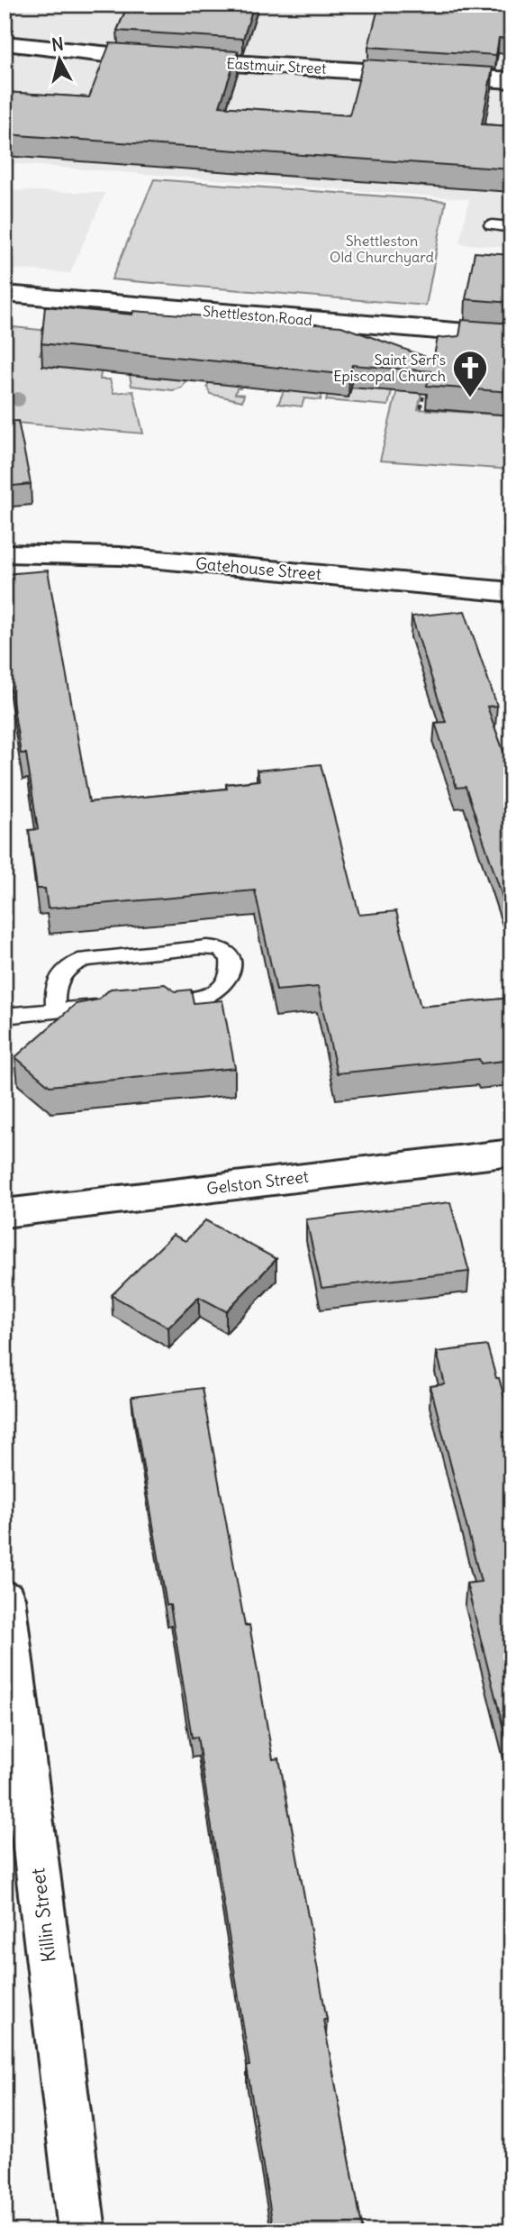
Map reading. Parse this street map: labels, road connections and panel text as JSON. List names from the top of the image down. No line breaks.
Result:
{"streets":{"street":["Eastmuir Street","Shettleston Road","Gatehouse Street","Gelston Street","Killin Street"]},"parks":["Shettleston Old Churchyard"],"places":{"church":["Saint Serf's Episcopal Church"]},"north":"top"}
